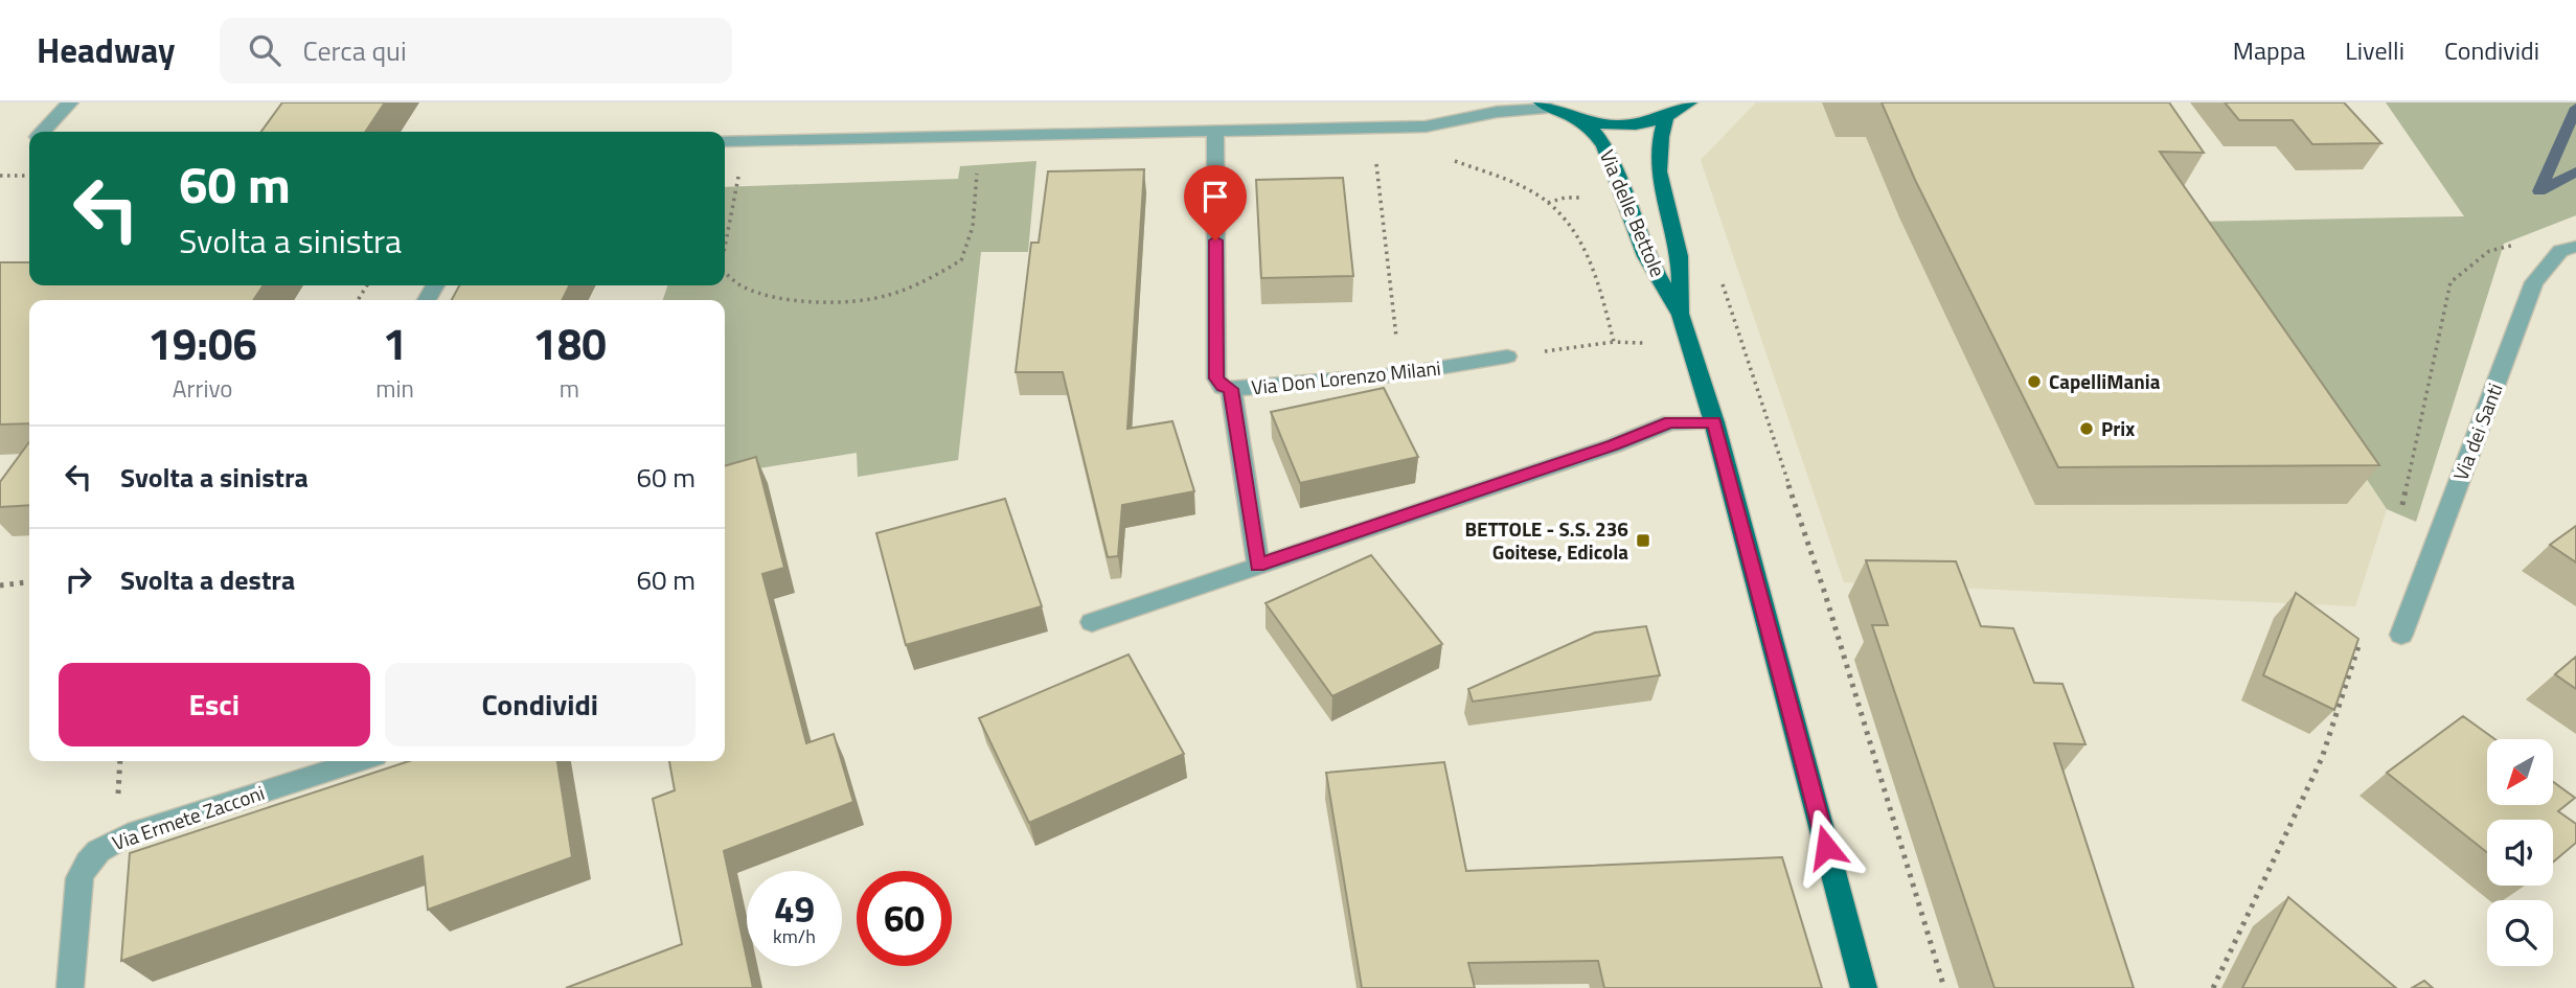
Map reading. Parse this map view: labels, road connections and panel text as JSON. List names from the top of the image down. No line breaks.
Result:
{"streets":{"main road":["Via delle Bettole"],"street":["Via Don Lorenzo Milani","Via dei Santi","Via Ermete Zacconi"]},"places":{"other":["CapelliMania","Prix"],"transit":["BETTOLE - S.S. 236 Goitese, Edicola"]},"north":"bottom left","page":{"header":"Headway","search":"Cerca qui","nav":["Mappa","Livelli","Condividi"],"turn":["60 m","Svolta a sinistra"],"eta":["19:06","Arrivo","1","min","180","m"],"list":[{"name":"Svolta a sinistra","value":"60 m"},{"name":"Svolta a destra","value":"60 m"}],"buttons":["Esci","Condividi"],"speed":"49 km/h","limit":"60"}}
